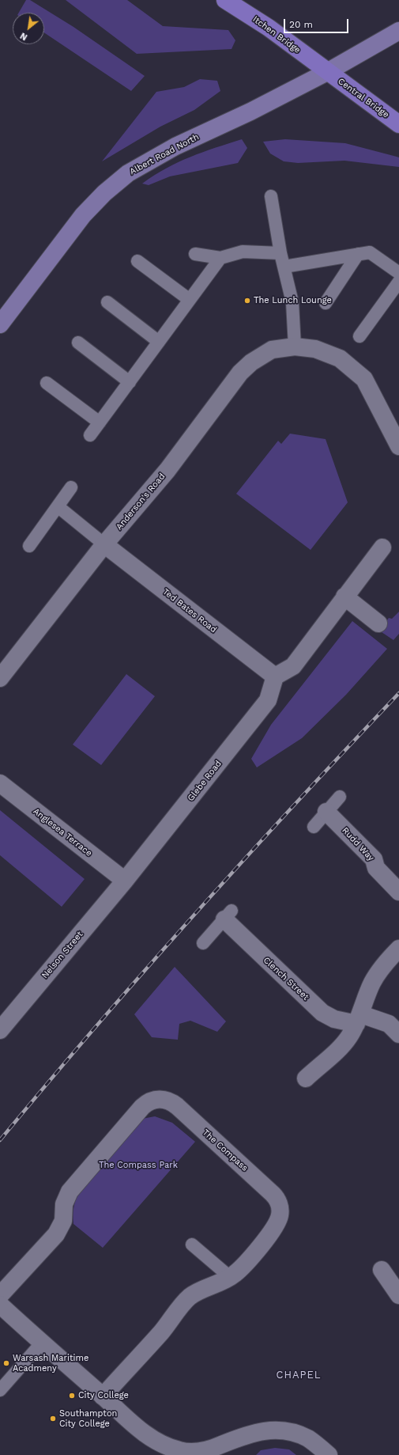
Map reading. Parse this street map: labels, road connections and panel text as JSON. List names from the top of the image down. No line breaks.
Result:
{"streets":{"main road":["Itchen Bridge","Central Bridge","Albert Road North"],"street":["Anderson's Road","Ted Bates Road","Glebe Road","Anglesea Terrace","Rudd Way","Nelson Street","Clench Street","The Compass"]},"crossings":[["Itchen Bridge","Central Bridge"],["Itchen Bridge","Albert Road North"],["Central Bridge","Albert Road North"],["Anderson's Road","Ted Bates Road"],["Ted Bates Road","Glebe Road"],["Glebe Road","Anglesea Terrace"],["Glebe Road","Nelson Street"],["Anglesea Terrace","Nelson Street"]],"districts":["CHAPEL"],"parks":["The Compass Park"],"places":["The Lunch Lounge","Warsash Maritime Acadmeny","City College","Southampton City College"],"scale_bar":"20 m","north":"bottom left"}
